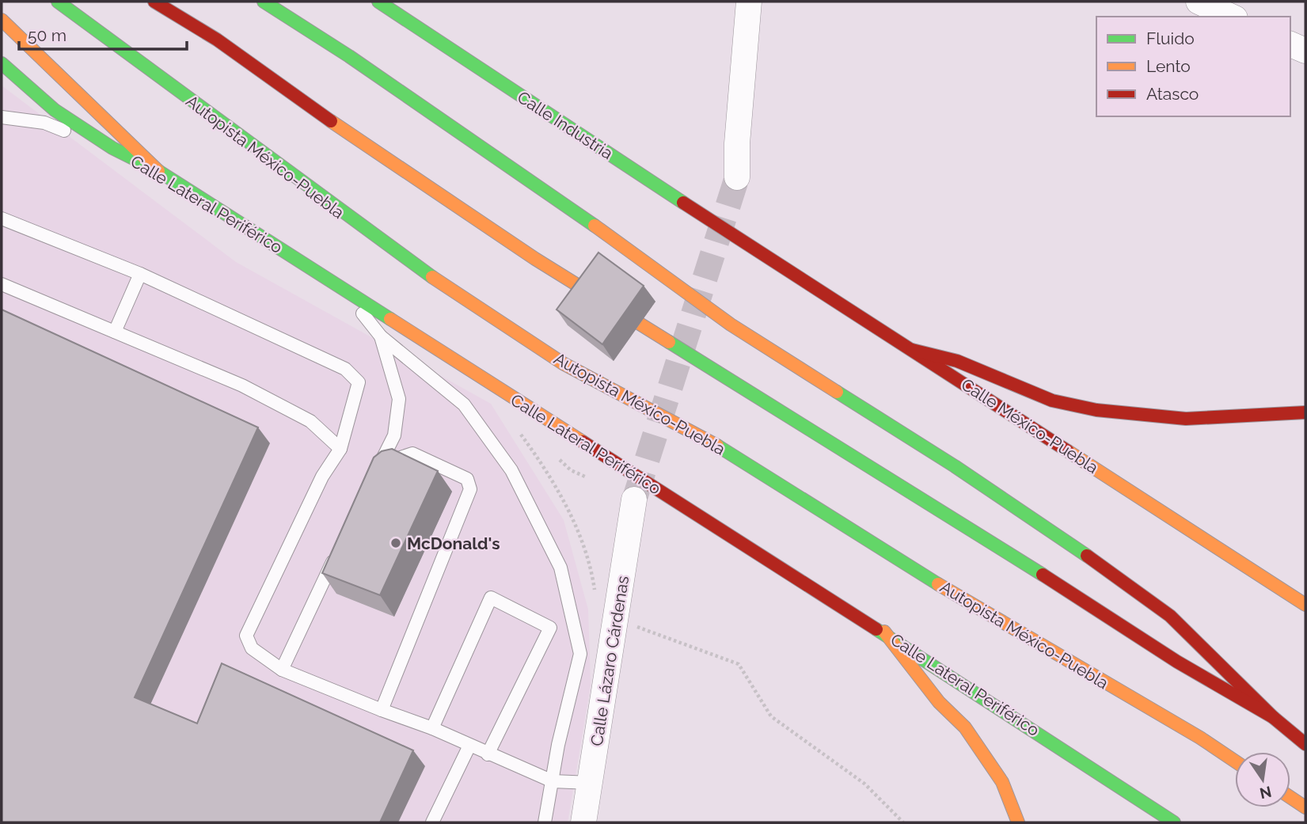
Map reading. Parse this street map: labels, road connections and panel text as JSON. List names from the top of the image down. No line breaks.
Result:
{"streets":{"main road":["Calle Industria","Autopista México-Puebla","Calle Lateral Periférico","Calle México-Puebla"],"street":["Calle Lázaro Cárdenas"]},"crossings":[["Calle Industria","Calle México-Puebla"]],"places":["McDonald's"],"legend":["Fluido","Lento","Atasco"],"scale_bar":"50 m","north":"bottom"}
